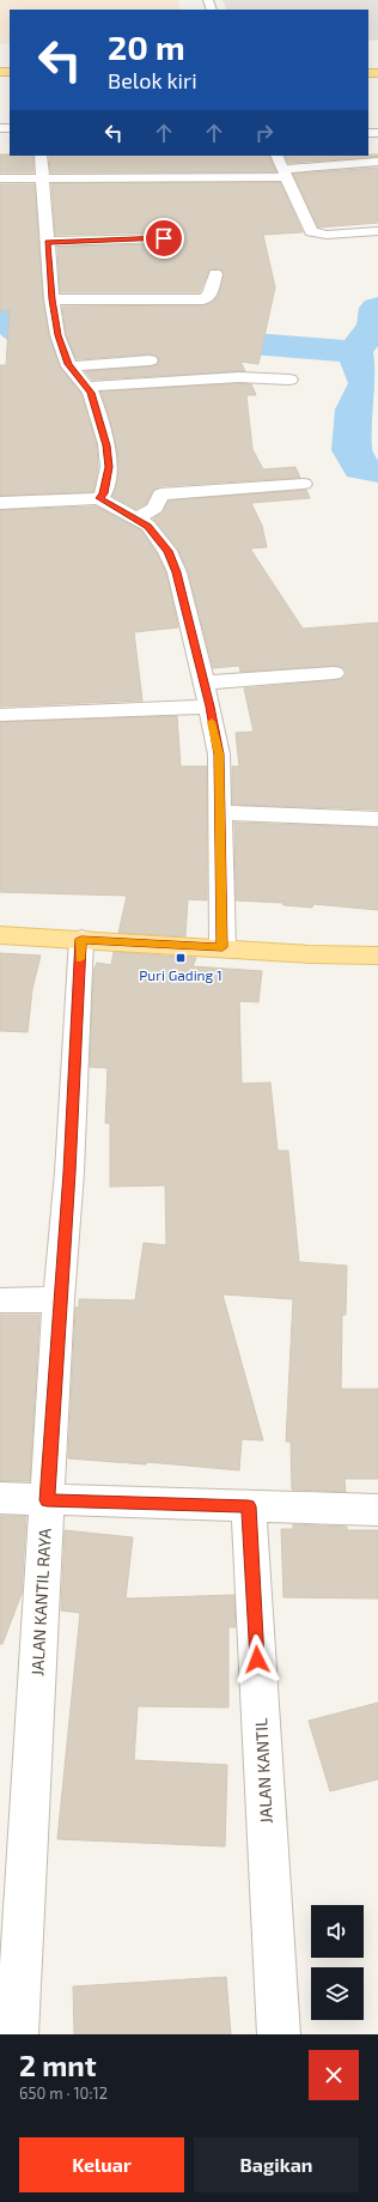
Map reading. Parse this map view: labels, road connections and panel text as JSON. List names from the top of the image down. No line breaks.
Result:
{"streets":{"street":["JALAN KANTIL RAYA","JALAN KANTIL"]},"places":{"transit":["Puri Gading 1"]},"page":{"turn":["20 m","Belok kiri"],"heading":["2 mnt","650 m · 10:12"],"buttons":["Keluar","Bagikan"]}}
